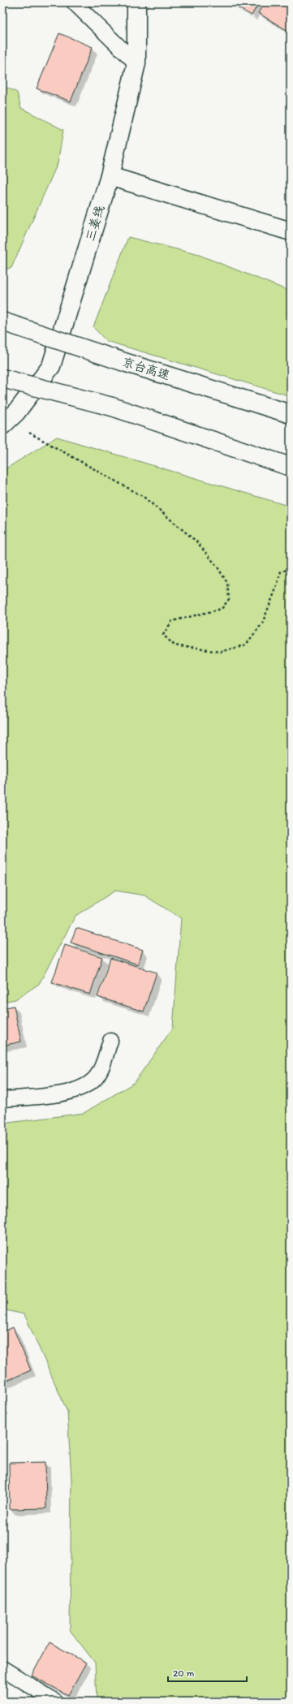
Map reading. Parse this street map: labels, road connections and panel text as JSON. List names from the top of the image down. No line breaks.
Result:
{"streets":{"main road":["三姜线","京台高速"]},"scale_bar":"20 m"}
